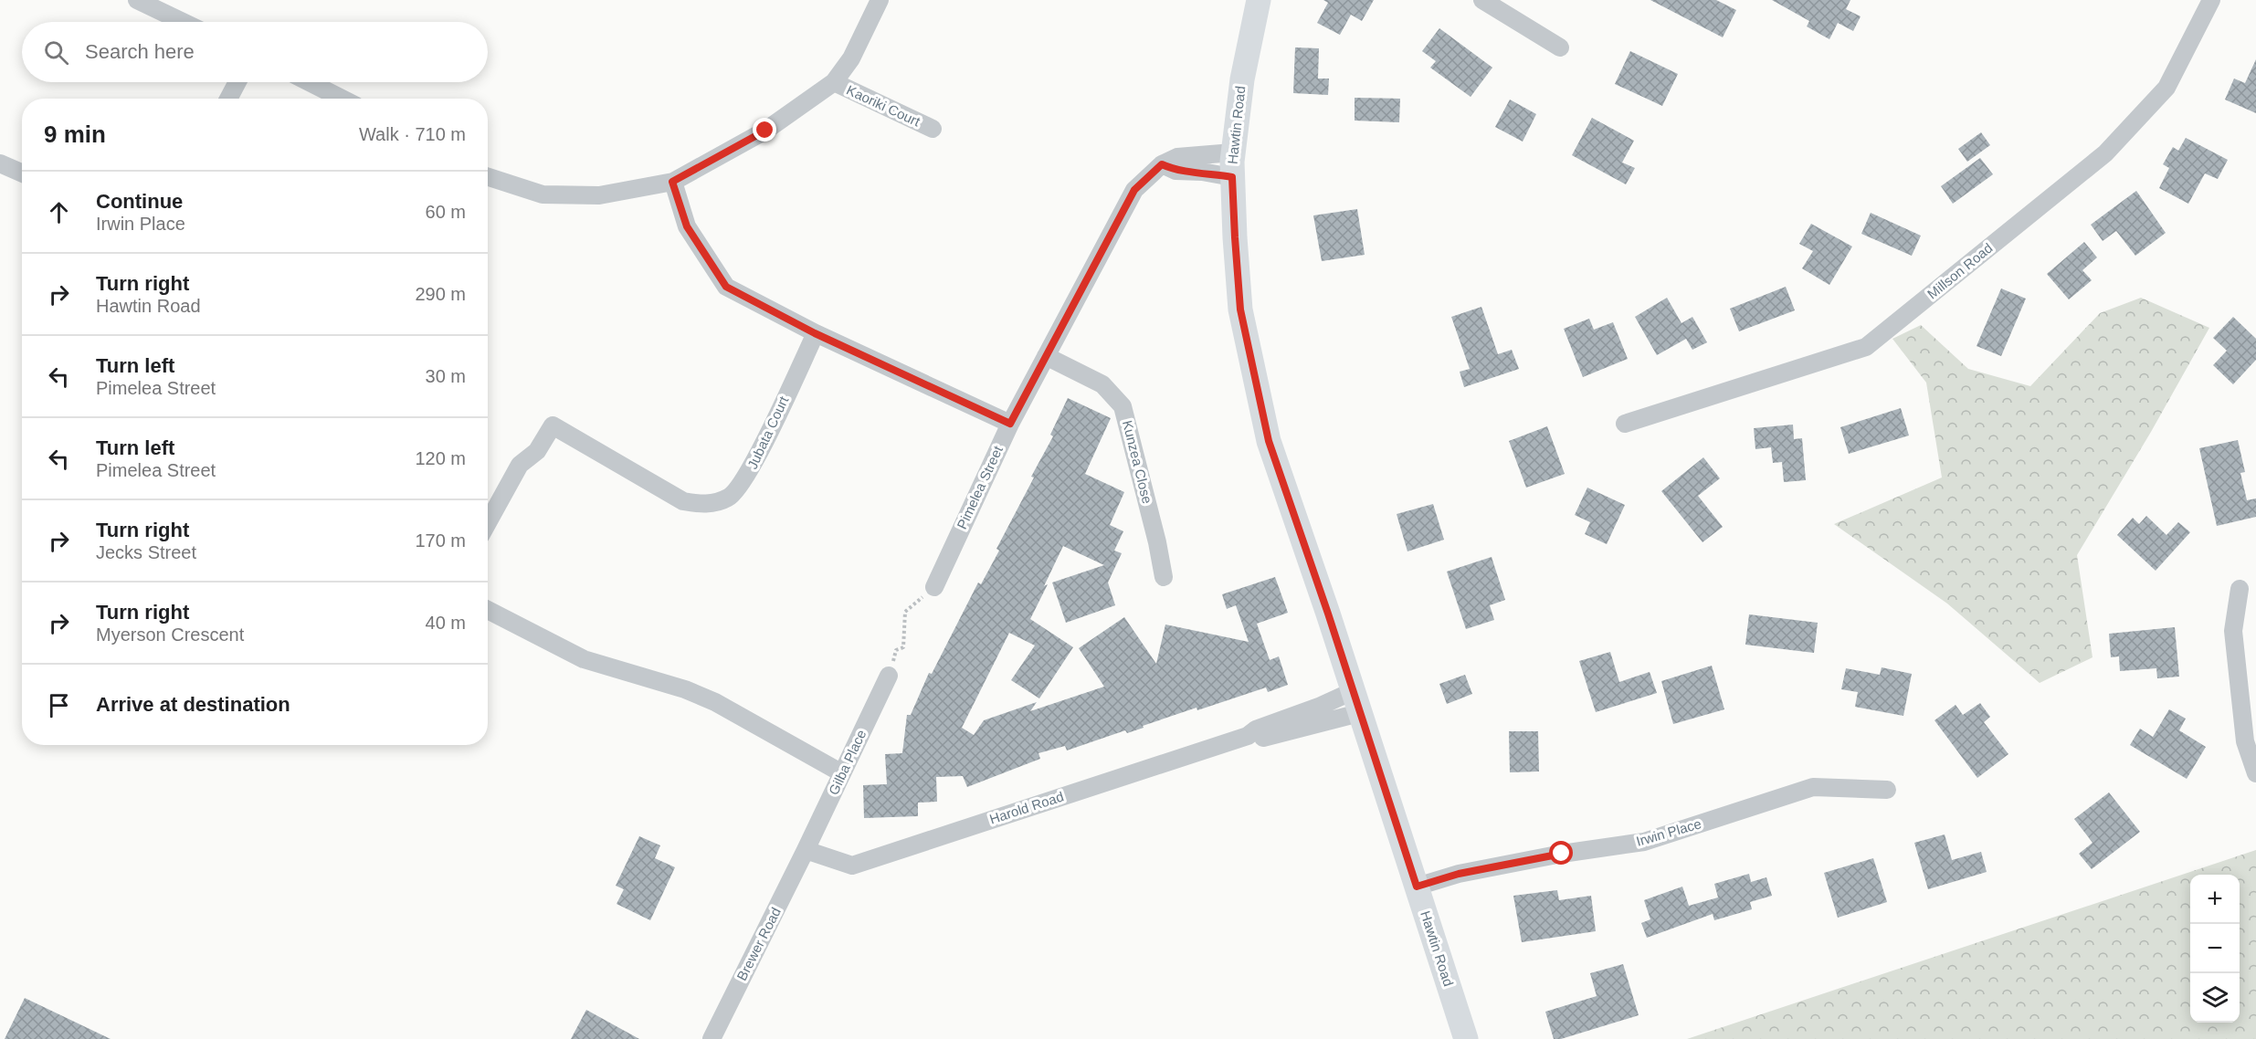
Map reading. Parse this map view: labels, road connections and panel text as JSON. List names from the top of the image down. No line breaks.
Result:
{"streets":{"main road":["Hawtin Road"],"street":["Kaoriki Court","Millson Road","Jubata Court","Kunzea Close","Pimelea Street","Gilba Place","Harold Road","Irwin Place","Brewer Road"]},"crossings":[["Hawtin Road","Pimelea Street"],["Hawtin Road","Harold Road"],["Hawtin Road","Irwin Place"],["Kunzea Close","Pimelea Street"],["Gilba Place","Harold Road"],["Gilba Place","Brewer Road"],["Harold Road","Brewer Road"]],"page":{"search":"Search here","heading":["9 min","Walk · 710 m"],"list":[["Continue","Irwin Place","60 m"],["Turn right","Hawtin Road","290 m"],["Turn left","Pimelea Street","30 m"],["Turn left","Pimelea Street","120 m"],["Turn right","Jecks Street","170 m"],["Turn right","Myerson Crescent","40 m"],"Arrive at destination"],"map_buttons":["+","−"]}}
